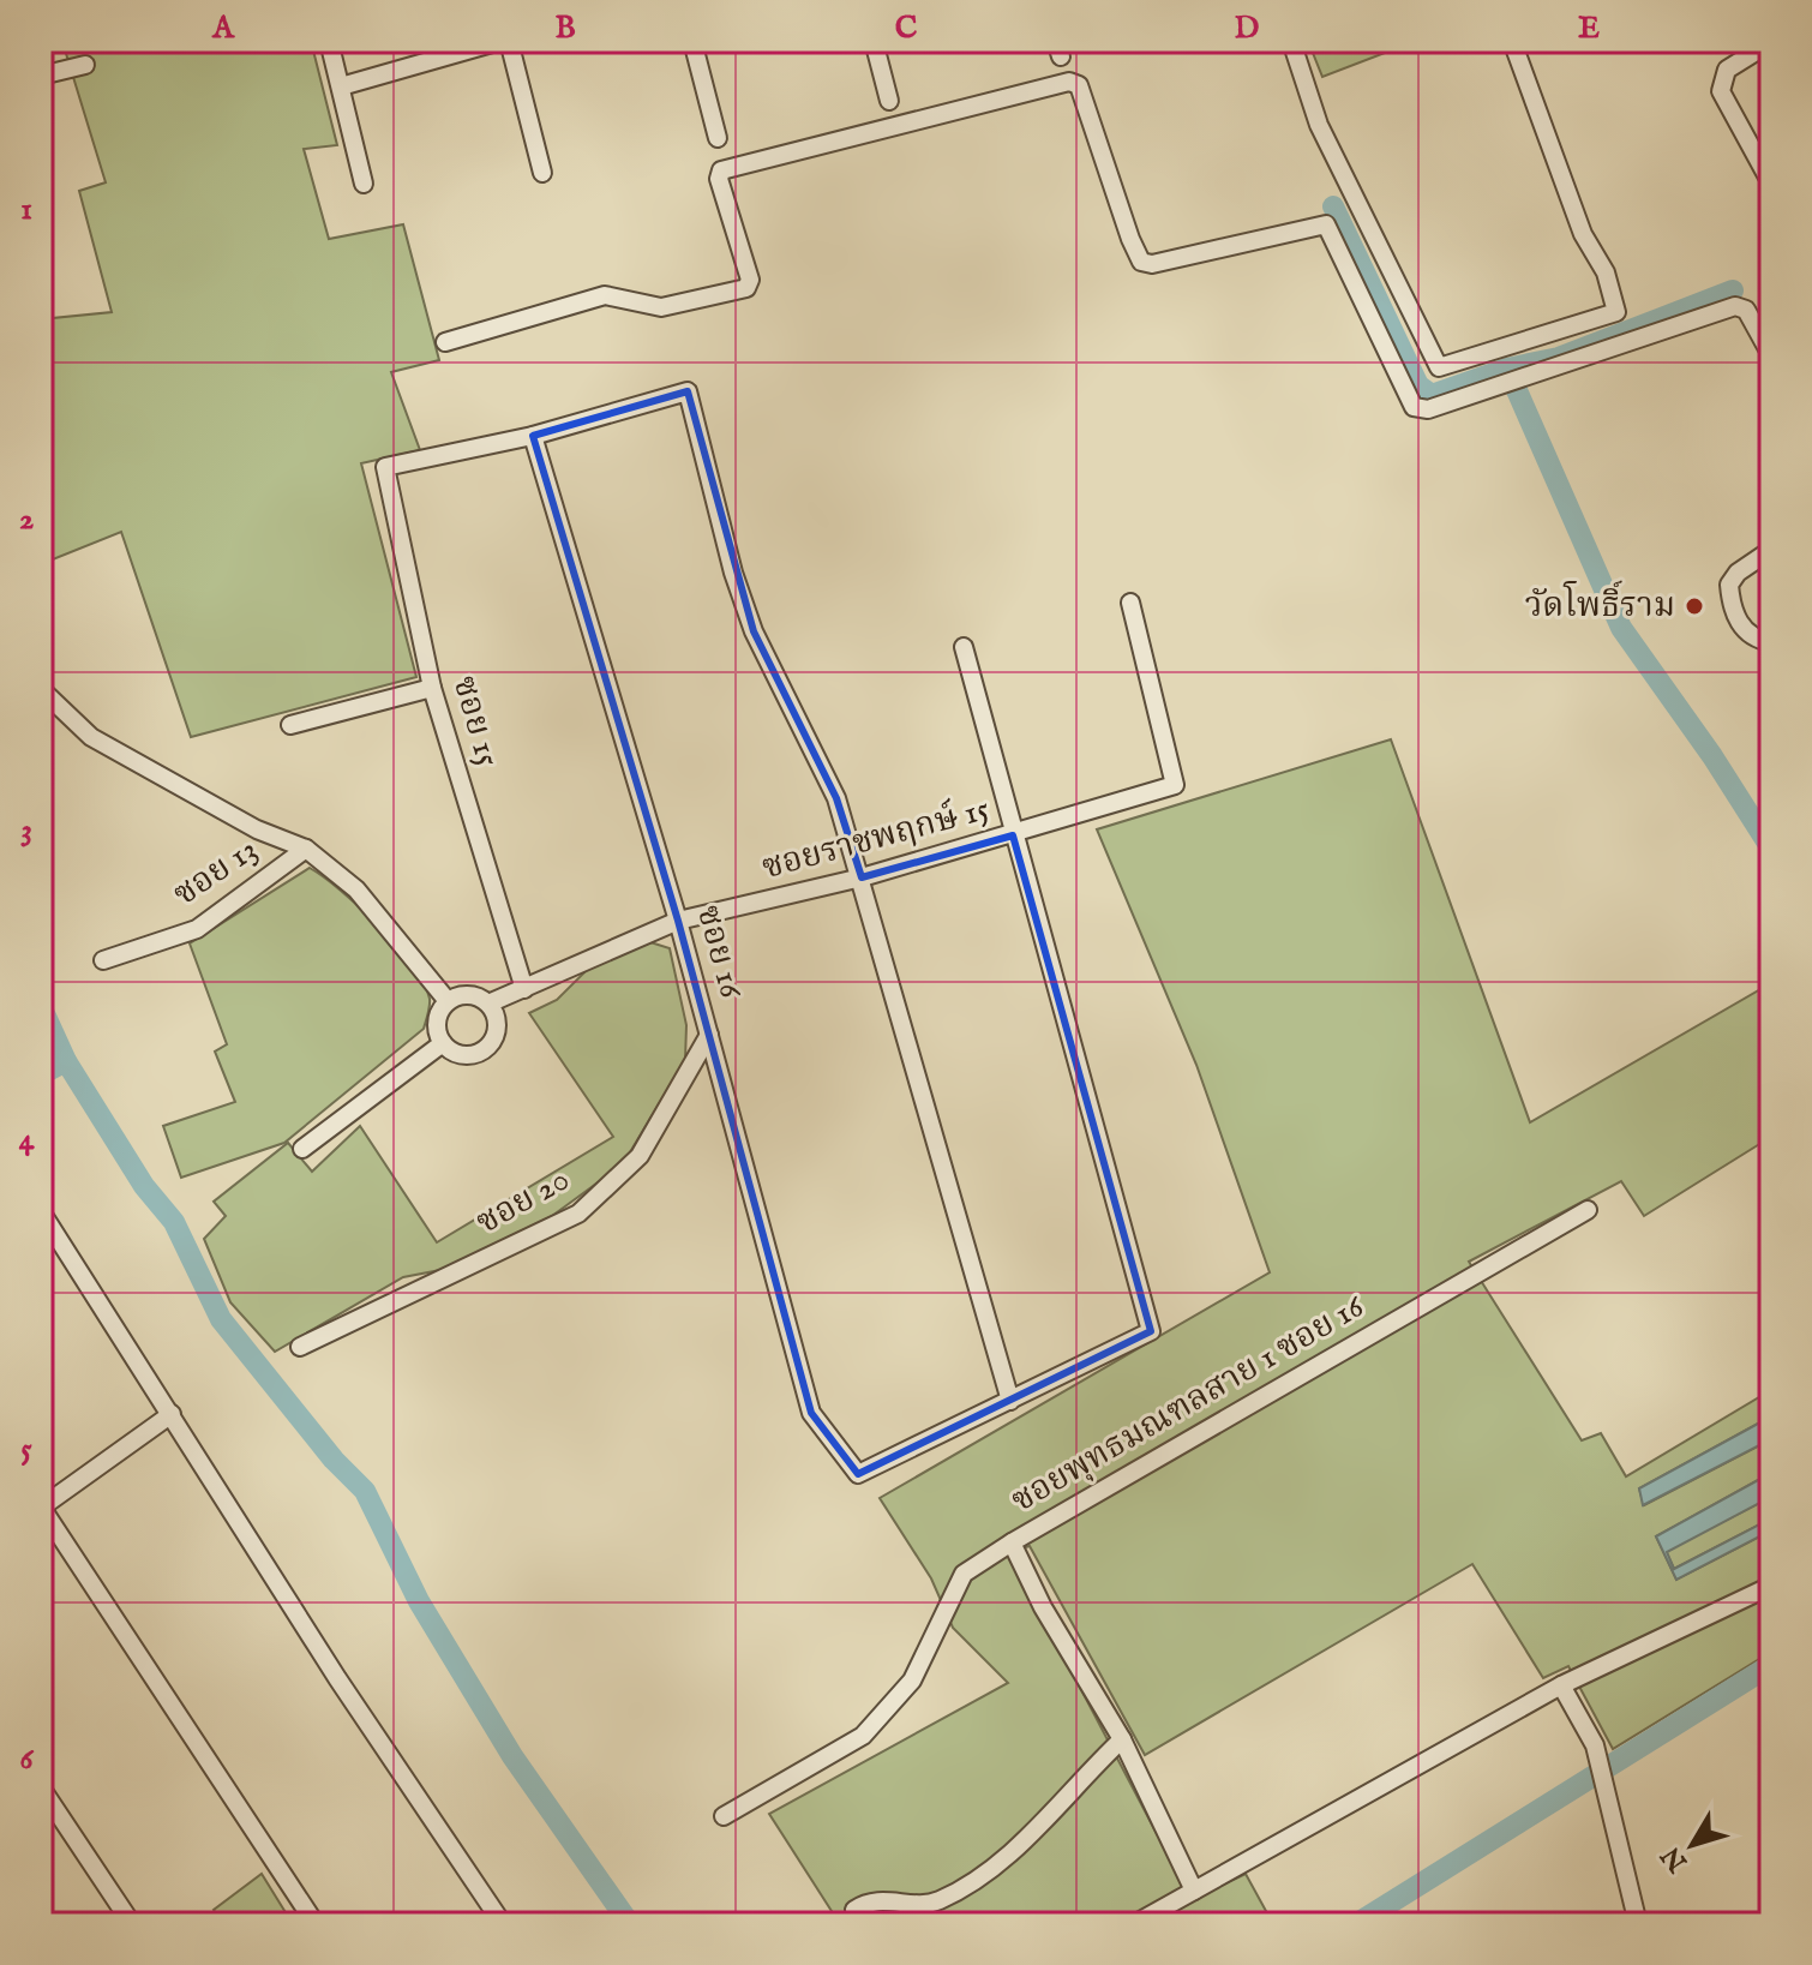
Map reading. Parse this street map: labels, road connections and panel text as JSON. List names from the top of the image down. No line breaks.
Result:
{"streets":{"street":["ซอย 15","ซอยราชพฤกษ์ 15","ซอย 13","ซอย 16","ซอย 20","ซอยพุทธมณฑลสาย 1 ซอย 16"]},"crossings":[["ซอย 15","ซอยราชพฤกษ์ 15"],["ซอย 15","ซอย 16"],["ซอยราชพฤกษ์ 15","ซอย 16"],["ซอย 16","ซอย 20"]],"places":["วัดโพธิ์ราม"],"north":"bottom left","grid":{"columns":["A","B","C","D","E"],"rows":["1","2","3","4","5","6"]}}
